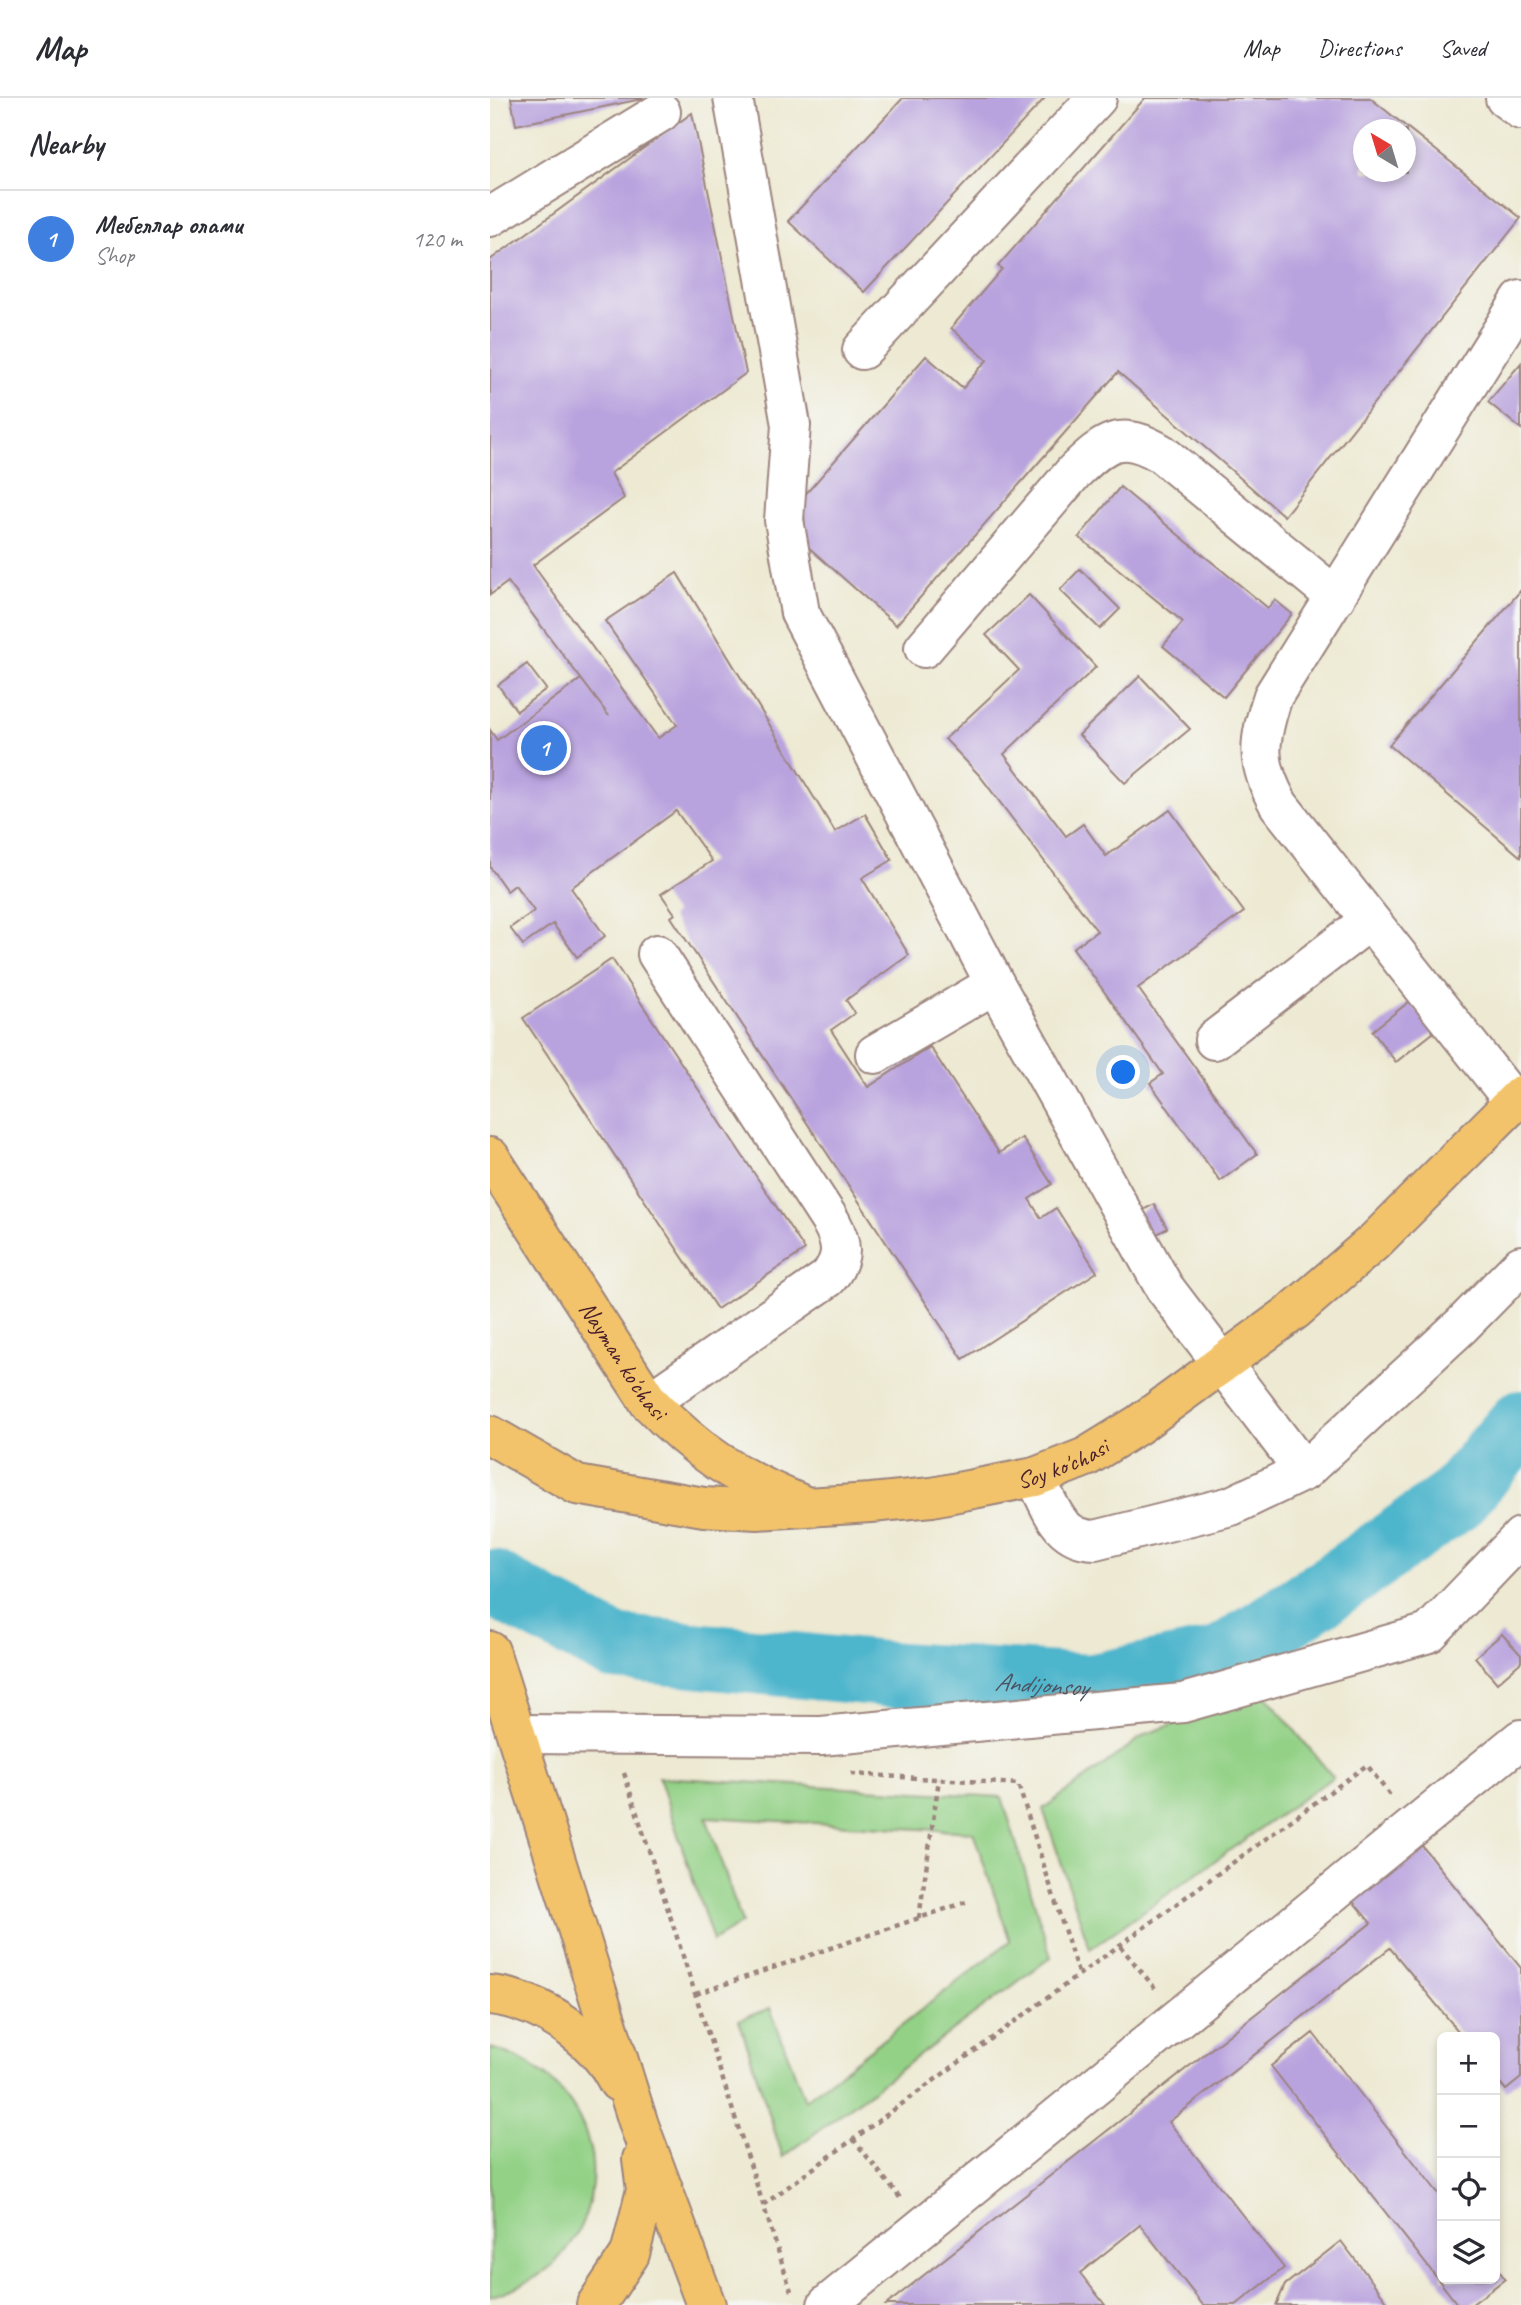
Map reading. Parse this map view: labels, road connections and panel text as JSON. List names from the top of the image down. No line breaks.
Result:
{"streets":{"main road":["Nayman ko'chasi","Soy ko'chasi"]},"crossings":[["Nayman ko'chasi","Soy ko'chasi"]],"water":["Andijonsoy"],"north":"top left","page":{"header":"Map","nav":["Map","Directions","Saved"],"heading":"Nearby","list":[{"mark":"1","name":"Мебеллар олами","note":"Shop","value":"120 m"}],"pins":"1","map_buttons":["+","−"]}}
